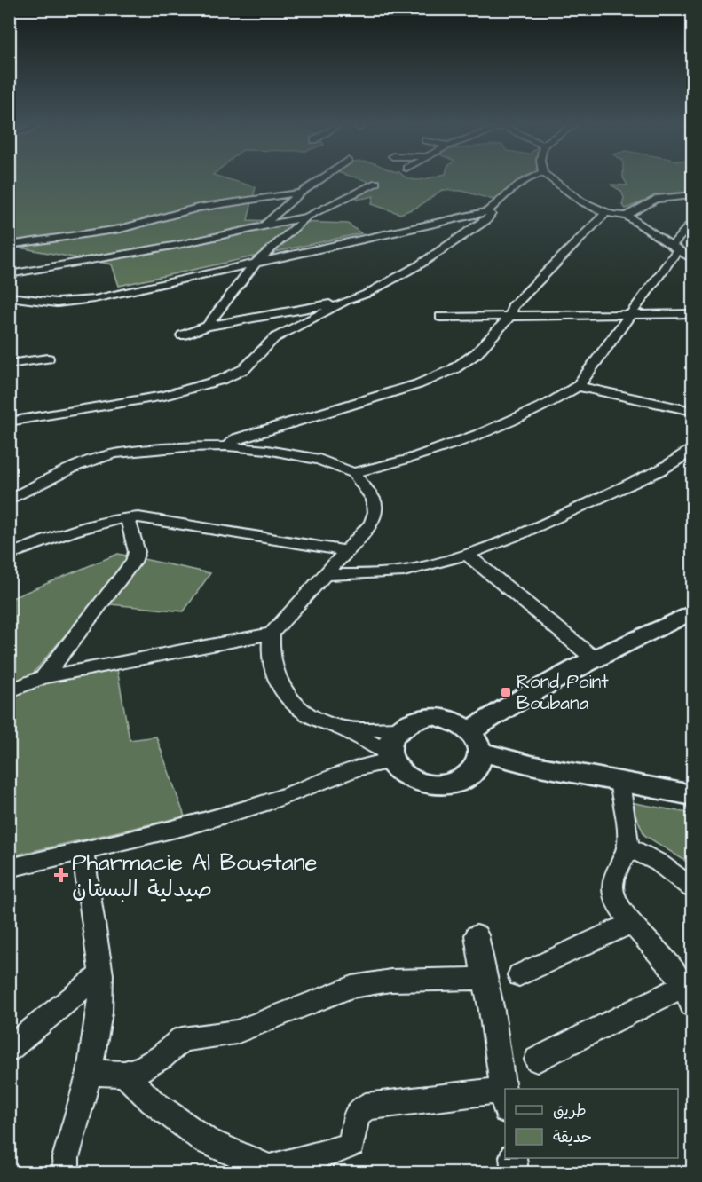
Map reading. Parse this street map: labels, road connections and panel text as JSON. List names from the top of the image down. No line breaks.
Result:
{"places":{"transit":["Rond Point Boubana"],"health":["Pharmacie Al Boustane صيدلية البستان"]},"legend":["طريق","حديقة"]}
